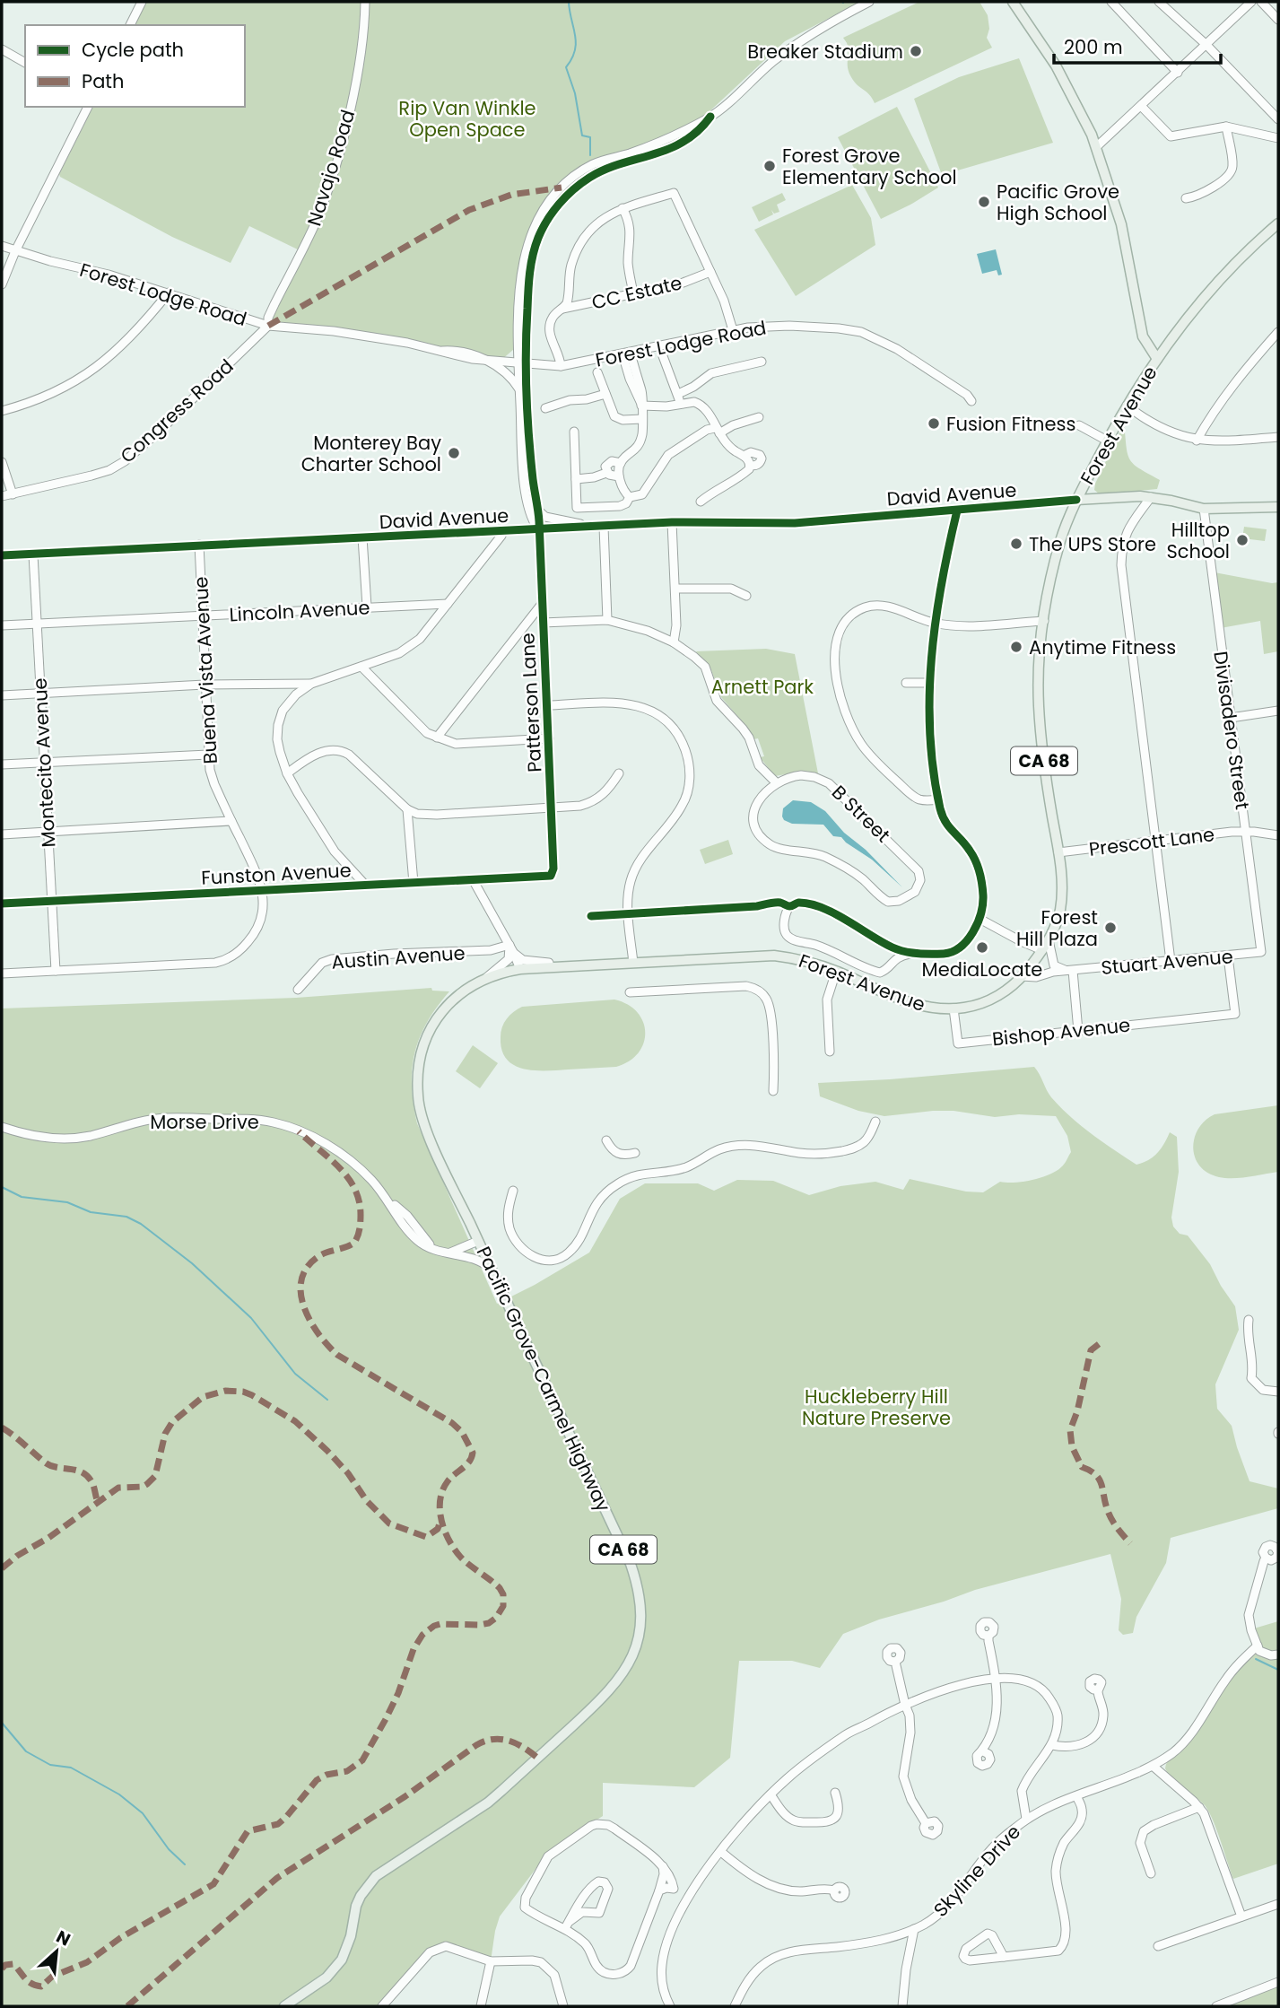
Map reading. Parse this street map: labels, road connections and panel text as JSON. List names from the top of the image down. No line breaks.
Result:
{"streets":{"main road":["Forest Avenue","David Avenue","CA 68","Pacific Grove-Carmel Highway"],"street":["Navajo Road","CC Estate","Forest Lodge Road","Congress Road","Lincoln Avenue","Buena Vista Avenue","Patterson Lane","Divisadero Street","Montecito Avenue","B Street","Prescott Lane","Funston Avenue","Austin Avenue","Stuart Avenue","Bishop Avenue","Morse Drive","Skyline Drive"]},"crossings":[["Navajo Road","Forest Lodge Road"],["Navajo Road","Congress Road"],["CC Estate","Forest Lodge Road"],["Forest Lodge Road","Congress Road"],["Forest Avenue","David Avenue"],["Forest Avenue","Prescott Lane"],["Forest Avenue","Stuart Avenue"],["Forest Avenue","Bishop Avenue"],["Forest Avenue","Pacific Grove-Carmel Highway"],["David Avenue","Buena Vista Avenue"],["David Avenue","Patterson Lane"],["David Avenue","Divisadero Street"],["David Avenue","Montecito Avenue"],["Lincoln Avenue","Buena Vista Avenue"],["Lincoln Avenue","Montecito Avenue"],["Buena Vista Avenue","Montecito Avenue"],["Buena Vista Avenue","Funston Avenue"],["Patterson Lane","Funston Avenue"],["Divisadero Street","Prescott Lane"],["Divisadero Street","Stuart Avenue"],["Montecito Avenue","Funston Avenue"],["Stuart Avenue","Bishop Avenue"],["Morse Drive","Pacific Grove-Carmel Highway"]],"parks":["Rip Van Winkle Open Space","Arnett Park","Huckleberry Hill Nature Preserve"],"places":["Breaker Stadium","Forest Grove Elementary School","Pacific Grove High School","Fusion Fitness","Monterey Bay Charter School","Hilltop School","The UPS Store","Anytime Fitness","Forest Hill Plaza","MediaLocate"],"legend":["Cycle path","Path"],"scale_bar":"200 m","north":"top right"}
